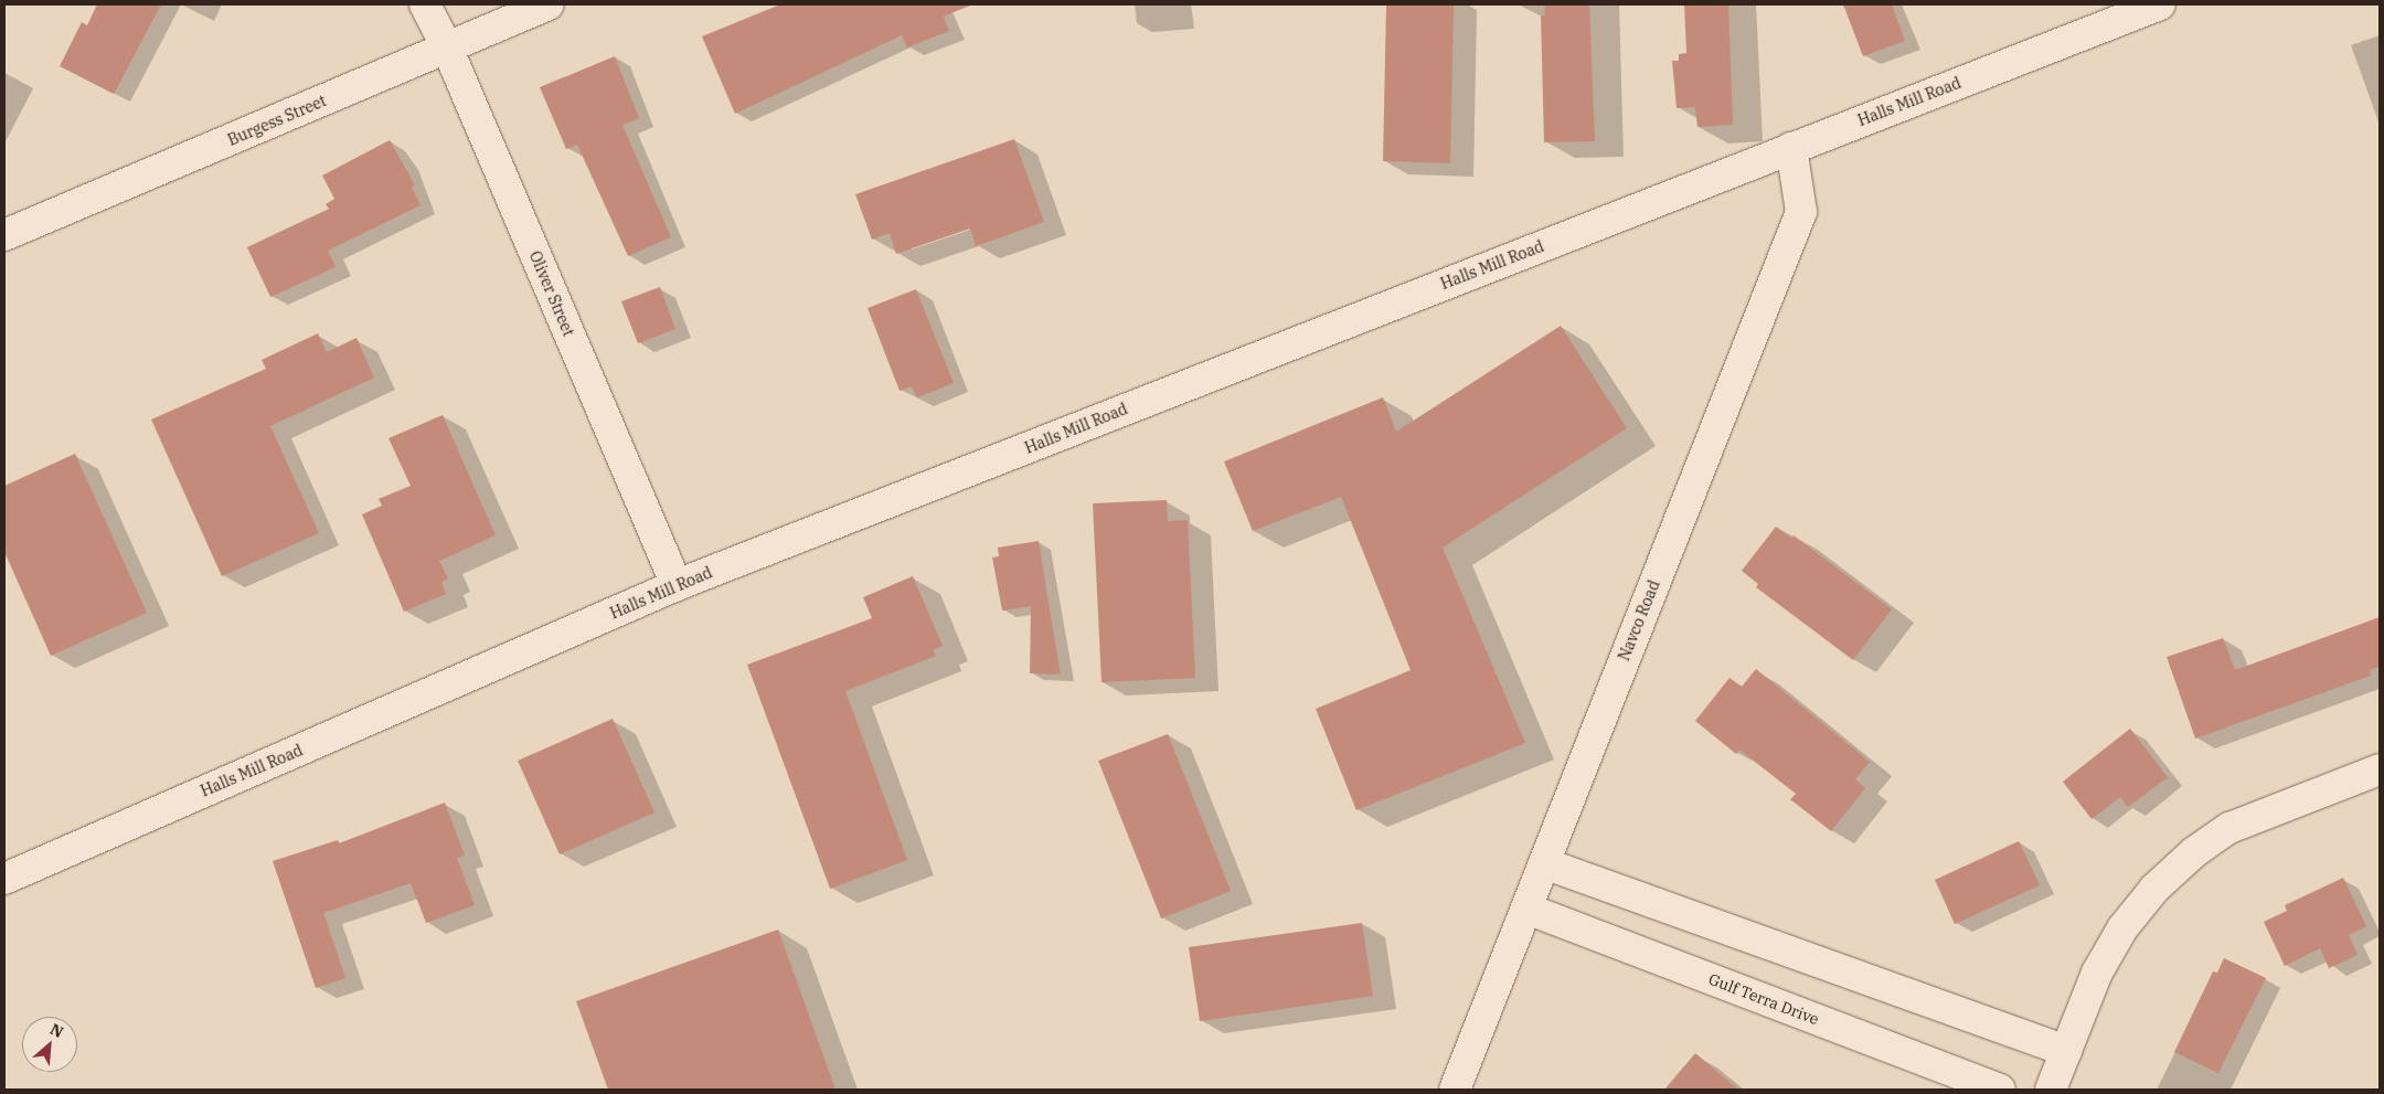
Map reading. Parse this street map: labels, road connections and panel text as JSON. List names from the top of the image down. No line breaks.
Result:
{"streets":{"street":["Halls Mill Road","Burgess Street","Oliver Street","Navco Road","Gulf Terra Drive"]},"crossings":[["Halls Mill Road","Oliver Street"],["Halls Mill Road","Navco Road"],["Burgess Street","Oliver Street"],["Navco Road","Gulf Terra Drive"]],"north":"top right"}
